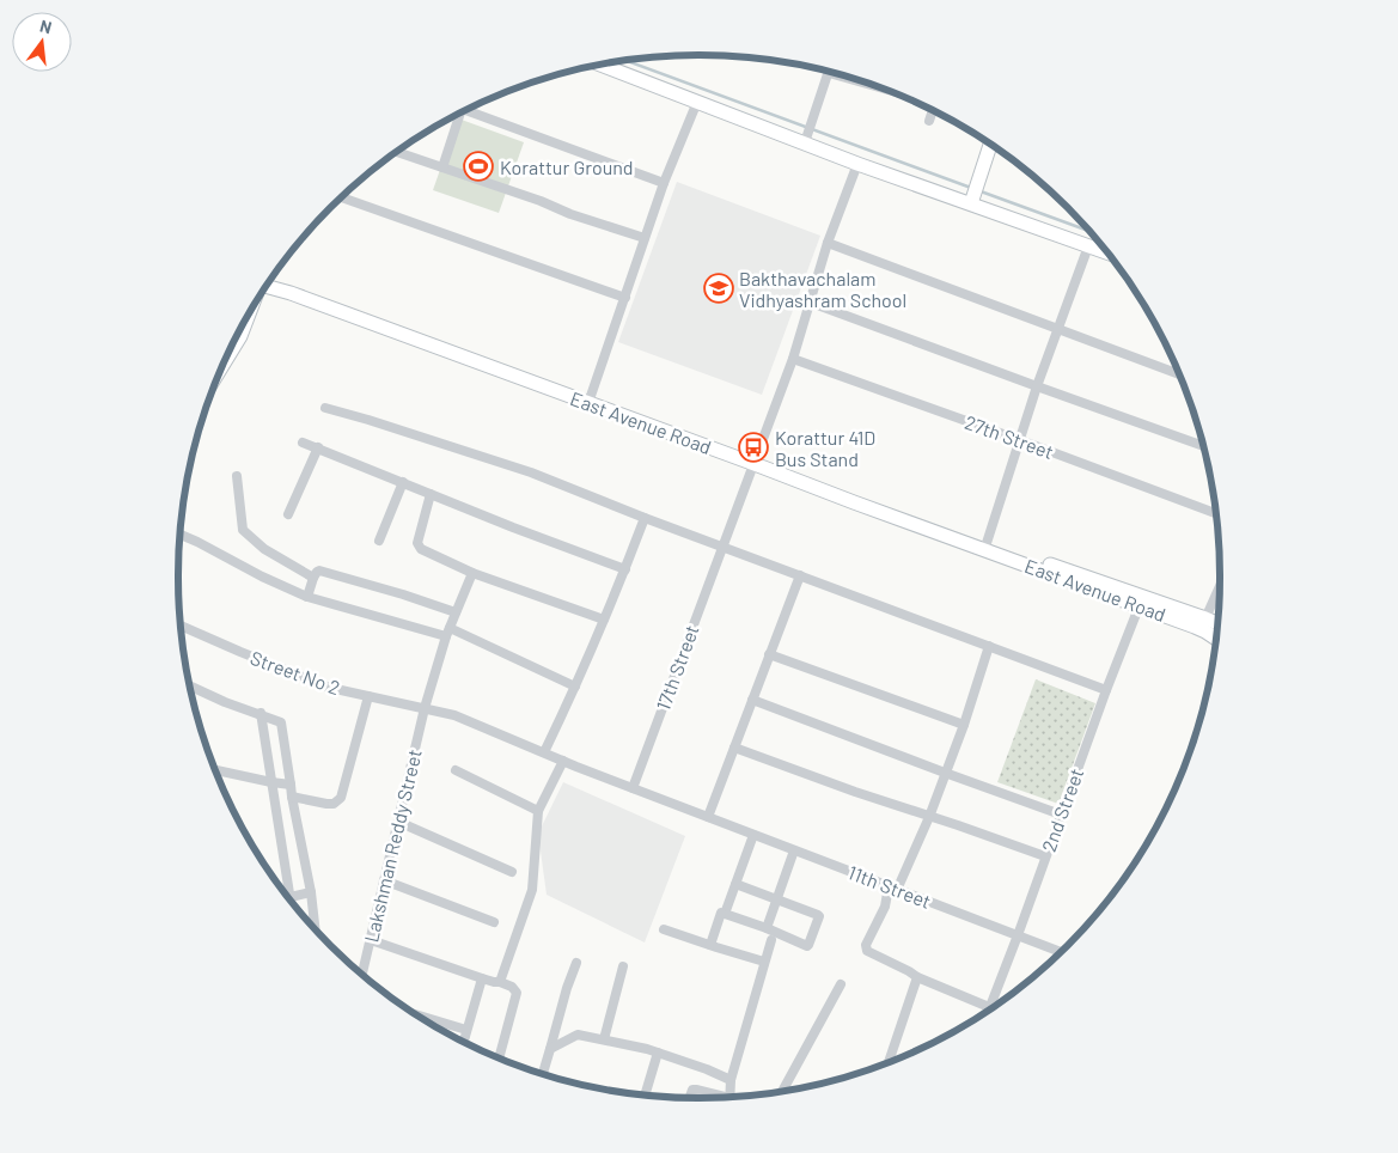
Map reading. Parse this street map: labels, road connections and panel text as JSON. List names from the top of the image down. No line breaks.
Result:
{"streets":{"main road":["East Avenue Road"],"street":["27th Street","17th Street","Street No 2","2nd Street","Lakshman Reddy Street","11th Street"]},"crossings":[["East Avenue Road","17th Street"],["East Avenue Road","2nd Street"],["27th Street","17th Street"],["17th Street","11th Street"],["Street No 2","Lakshman Reddy Street"],["Street No 2","11th Street"],["2nd Street","11th Street"]],"places":{"sports":["Korattur Ground"],"school or university":["Bakthavachalam Vidhyashram School"],"bus stop":["Korattur 41D Bus Stand"]},"north":"top"}
